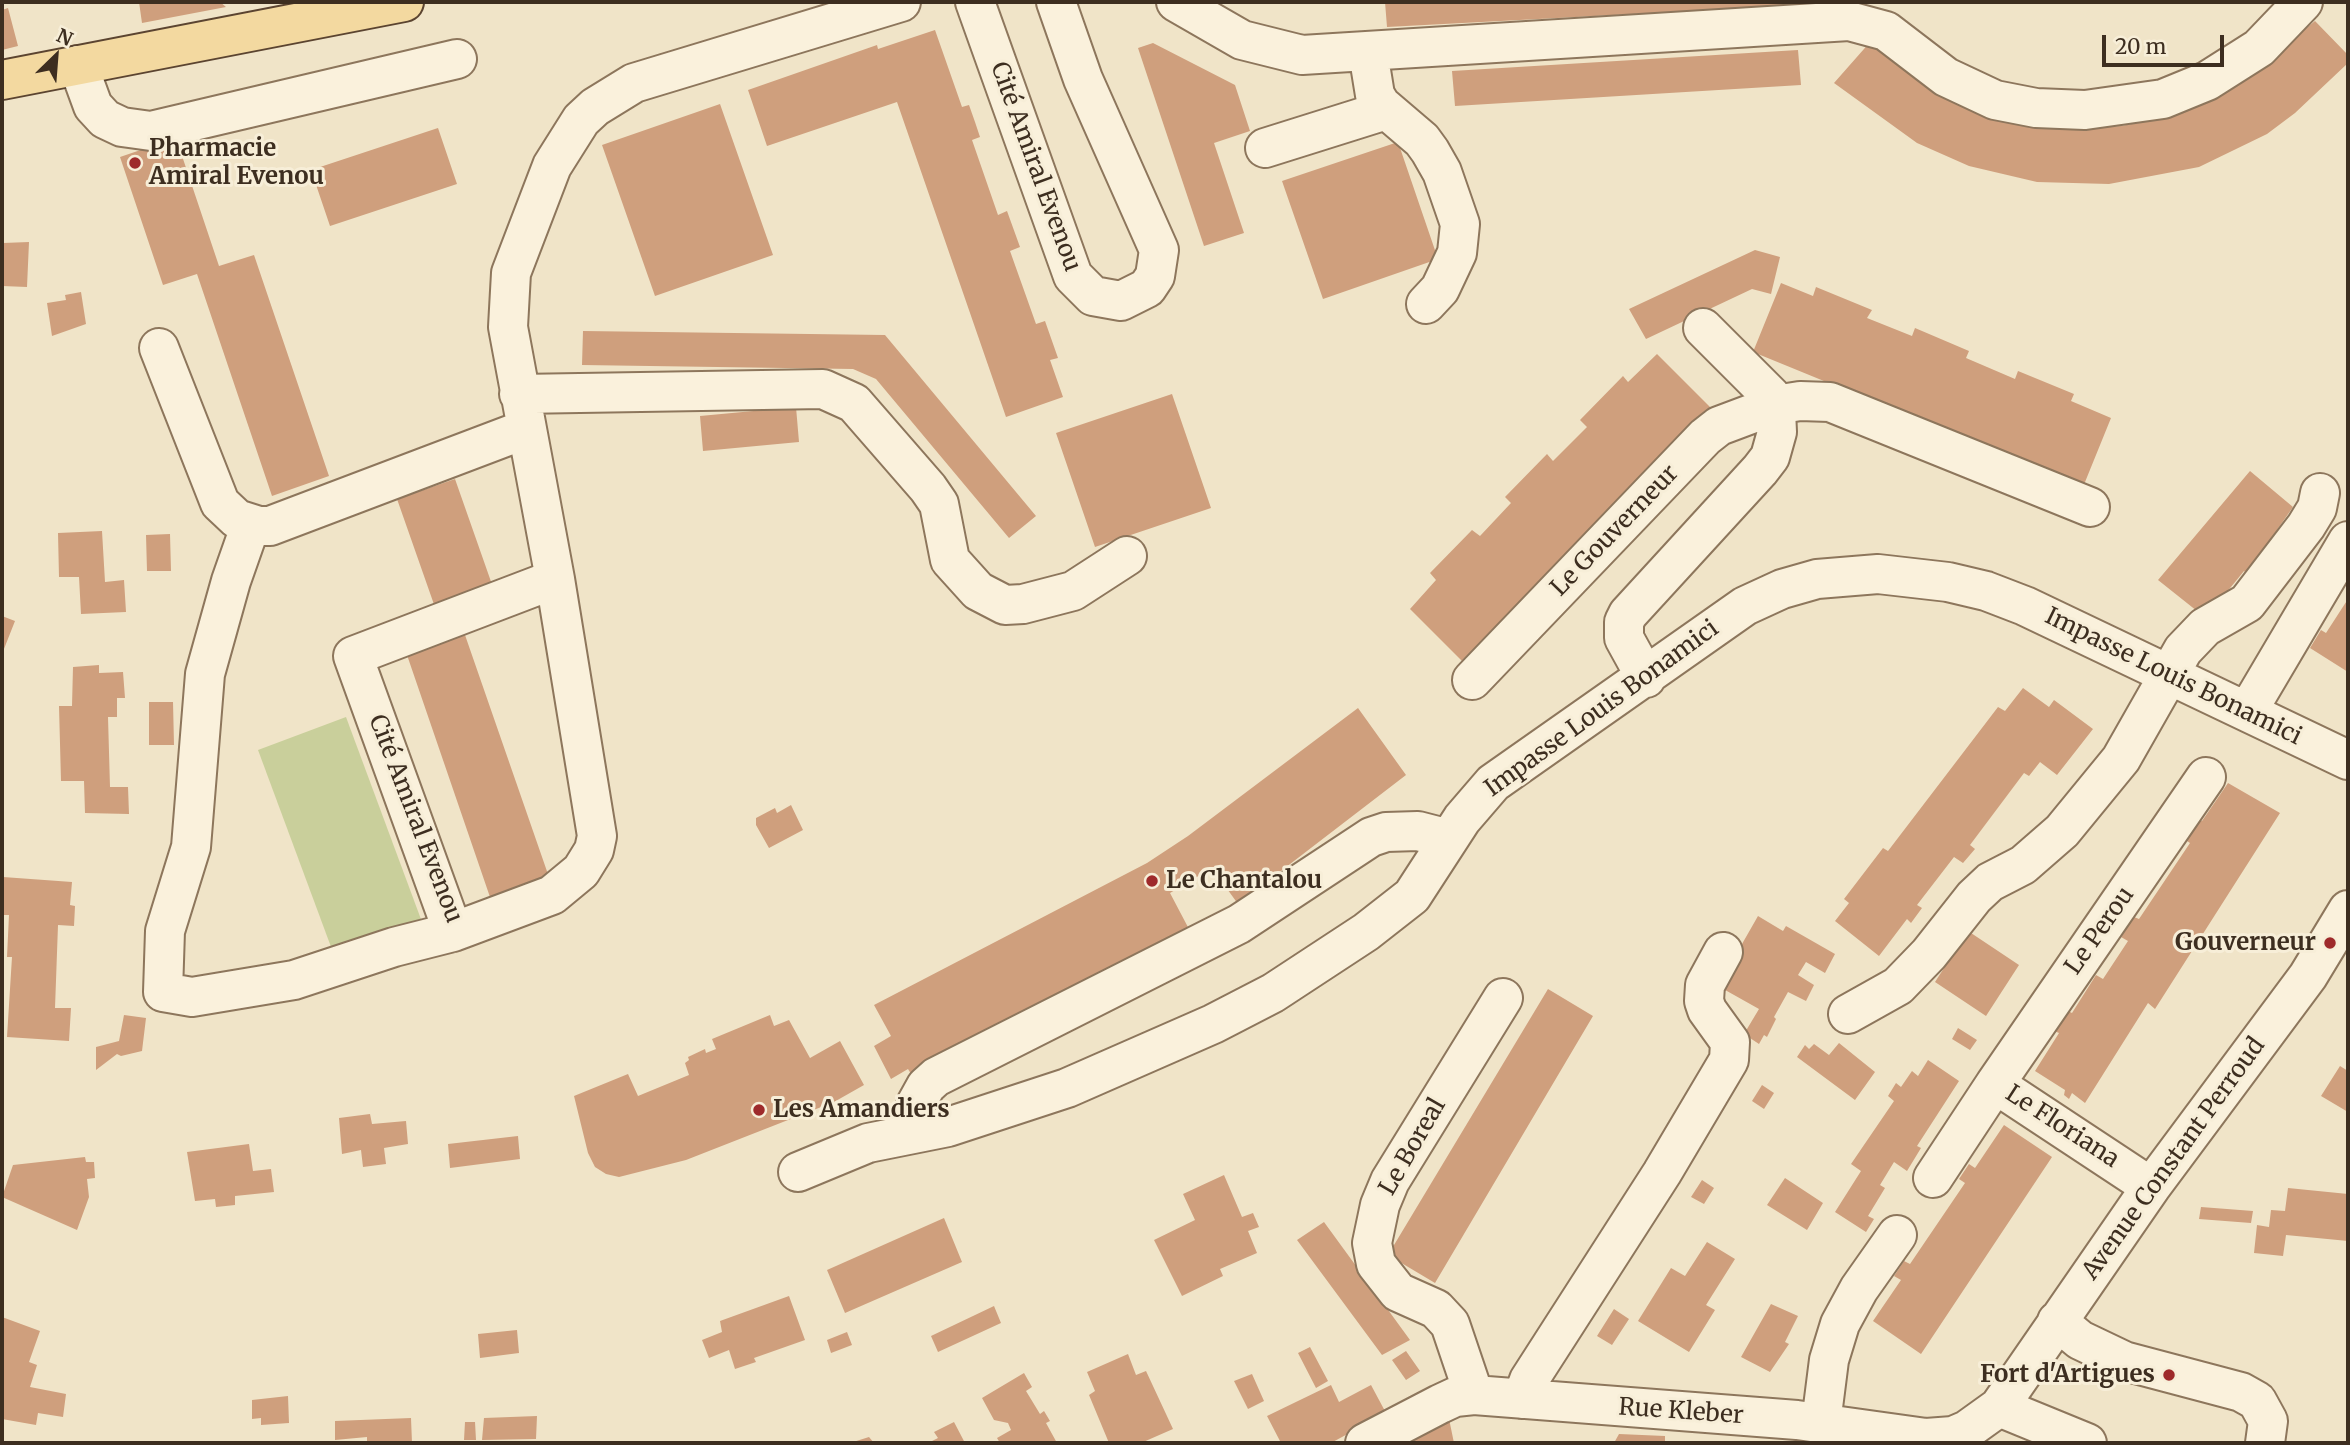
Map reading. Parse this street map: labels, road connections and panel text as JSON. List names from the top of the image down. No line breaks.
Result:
{"streets":{"street":["Cité Amiral Evenou","Le Gouverneur","Impasse Louis Bonamici","Le Perou","Le Floriana","Le Boreal","Avenue Constant Perroud","Rue Kleber"]},"crossings":[["Le Perou","Le Floriana"],["Le Floriana","Avenue Constant Perroud"],["Le Boreal","Rue Kleber"],["Avenue Constant Perroud","Rue Kleber"]],"places":["Pharmacie Amiral Evenou","Le Chantalou","Gouverneur","Les Amandiers","Fort d'Artigues"],"scale_bar":"20 m","north":"top right"}
